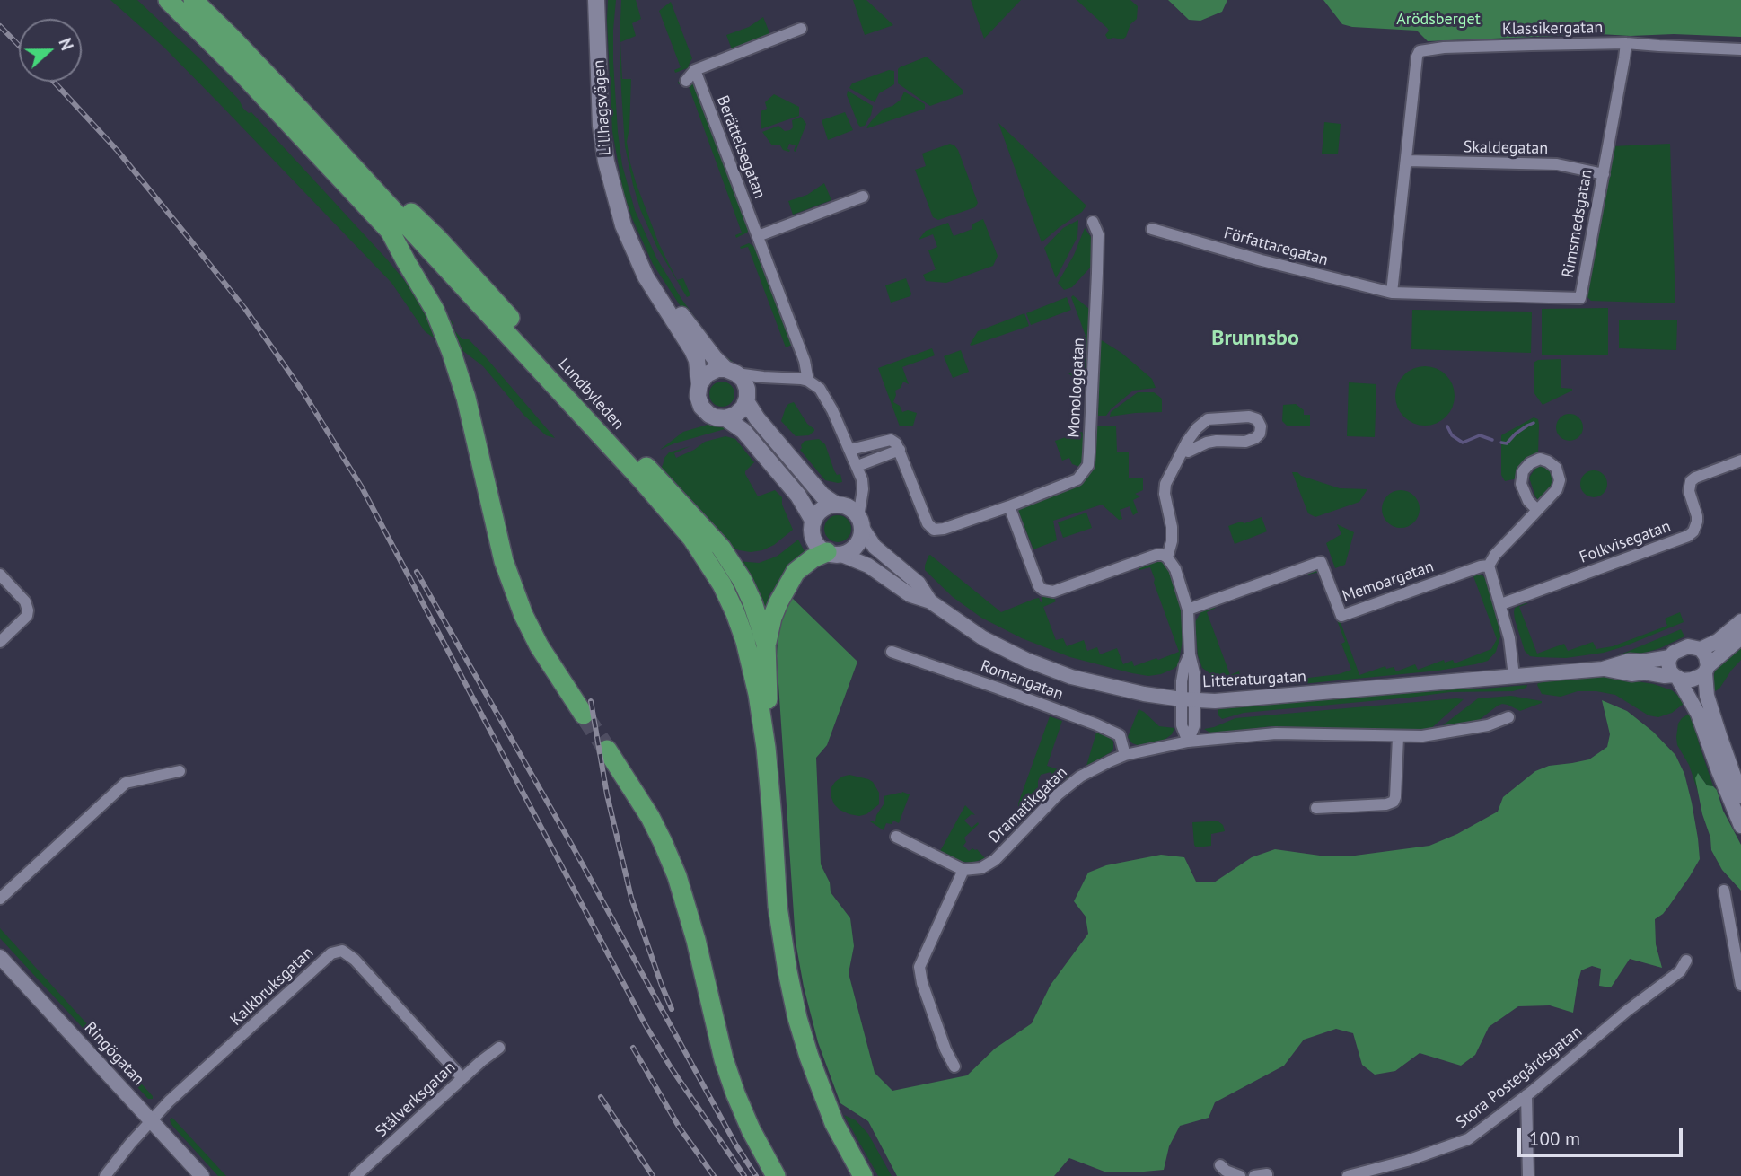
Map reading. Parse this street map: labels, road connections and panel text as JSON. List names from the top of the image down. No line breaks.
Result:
{"streets":{"highway":["Lundbyleden"],"main road":["Lillhagsvägen"],"street":["Klassikergatan","Berättelsegatan","Skaldegatan","Rimsmedsgatan","Författaregatan","Monologgatan","Folkvisegatan","Memoargatan","Litteraturgatan","Romangatan","Dramatikgatan","Kalkbruksgatan","Ringögatan","Stora Postegårdsgatan","Stålverksgatan"]},"crossings":[["Klassikergatan","Skaldegatan"],["Klassikergatan","Rimsmedsgatan"],["Klassikergatan","Författaregatan"],["Lillhagsvägen","Litteraturgatan"],["Skaldegatan","Rimsmedsgatan"],["Rimsmedsgatan","Författaregatan"],["Romangatan","Dramatikgatan"],["Kalkbruksgatan","Ringögatan"],["Kalkbruksgatan","Stålverksgatan"]],"districts":["Brunnsbo"],"parks":["Arödsberget"],"scale_bar":"100 m","north":"right"}
